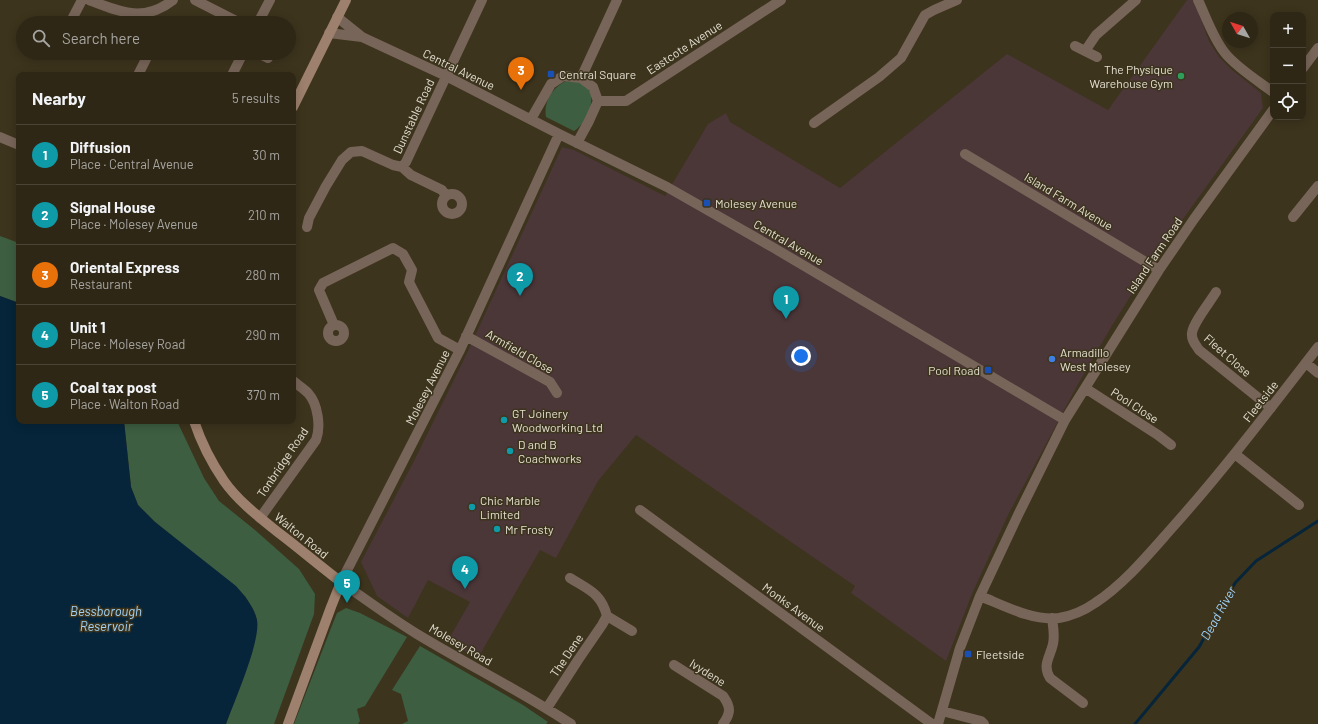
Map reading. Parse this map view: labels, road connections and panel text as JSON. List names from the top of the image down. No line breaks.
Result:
{"streets":{"main road":["Walton Road"],"street":["Eastcote Avenue","Central Avenue","Dunstable Road","Island Farm Avenue","Island Farm Road","Armfield Close","Fleet Close","Molesey Avenue","Fleetside","Pool Close","Tonbridge Road","Monks Avenue","Molesey Road","The Dene","Ivydene"]},"crossings":[["Eastcote Avenue","Central Avenue"],["Eastcote Avenue","Molesey Avenue"],["Central Avenue","Dunstable Road"],["Central Avenue","Island Farm Road"],["Central Avenue","Molesey Avenue"],["Island Farm Avenue","Island Farm Road"],["Island Farm Road","Pool Close"],["Armfield Close","Molesey Avenue"],["Fleet Close","Fleetside"],["Molesey Avenue","Walton Road"],["Molesey Avenue","Molesey Road"],["Tonbridge Road","Walton Road"],["Walton Road","Molesey Road"],["Molesey Road","The Dene"]],"water":["Bessborough Reservoir","Dead River"],"places":{"transit":["Central Square","Molesey Avenue","Pool Road","Fleetside"],"other":["The Physique Warehouse Gym","Armadillo West Molesey","GT Joinery Woodworking Ltd","D and B Coachworks","Chic Marble Limited","Mr Frosty"]},"north":"top left","page":{"map_buttons":["+","−"],"search":"Search here","pins":["3","2","1","4","5"],"heading":["Nearby","5 results"],"list":[{"mark":"1","name":"Diffusion","note":"Place · Central Avenue","value":"30 m"},{"mark":"2","name":"Signal House","note":"Place · Molesey Avenue","value":"210 m"},{"mark":"3","name":"Oriental Express","note":"Restaurant","value":"280 m"},{"mark":"4","name":"Unit 1","note":"Place · Molesey Road","value":"290 m"},{"mark":"5","name":"Coal tax post","note":"Place · Walton Road","value":"370 m"}]}}
